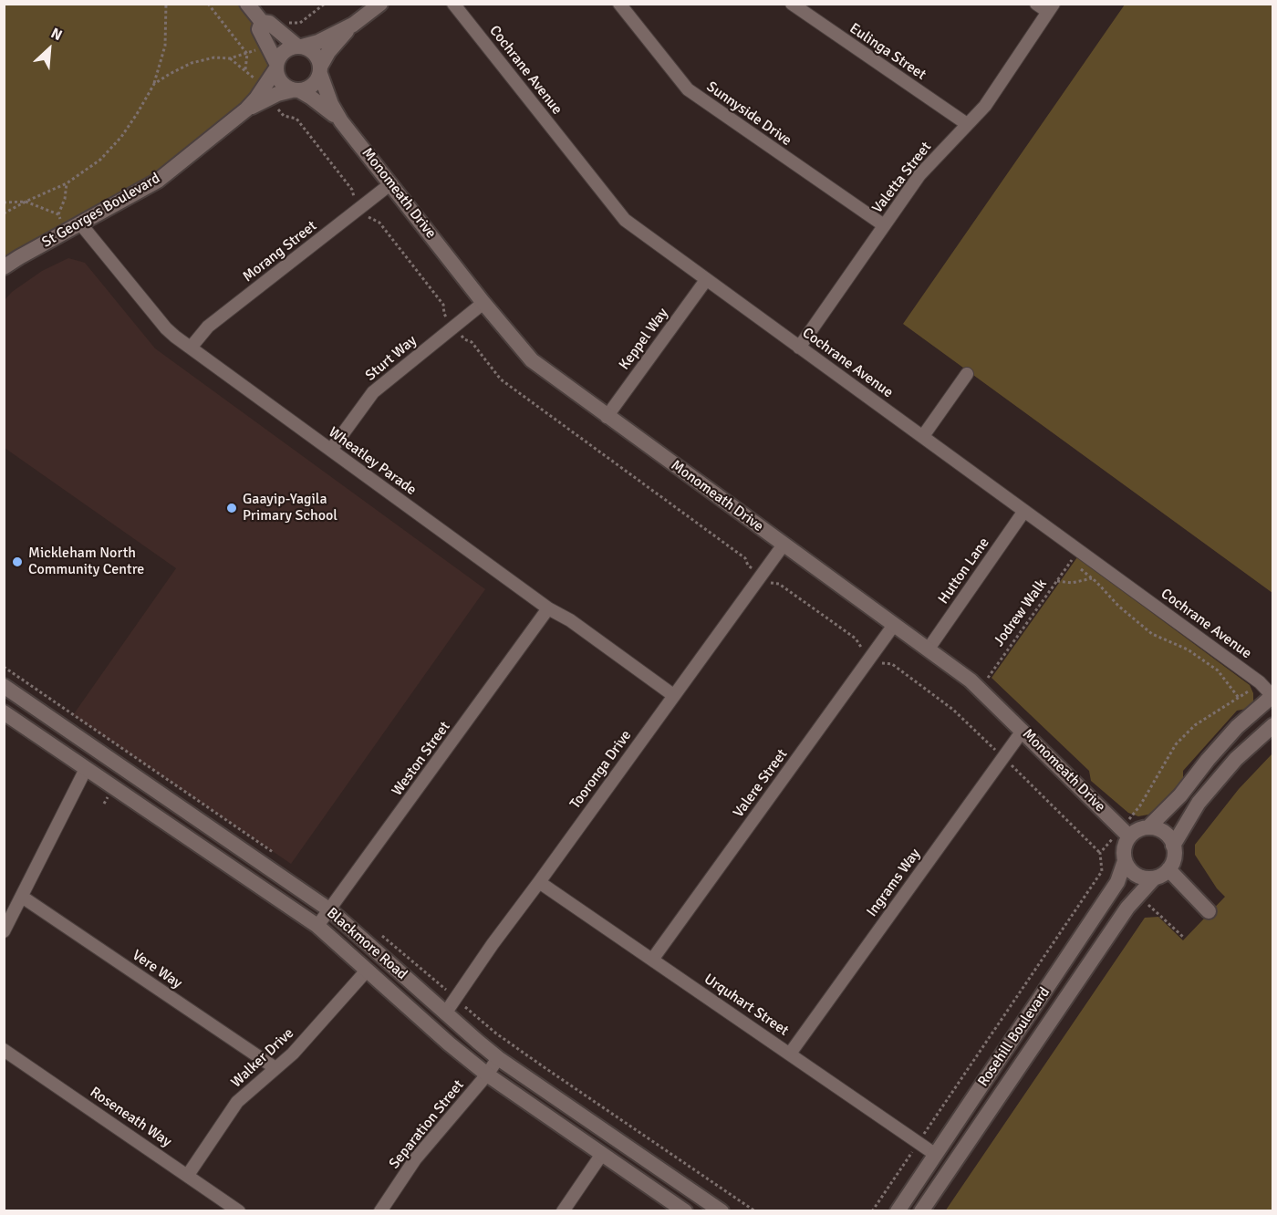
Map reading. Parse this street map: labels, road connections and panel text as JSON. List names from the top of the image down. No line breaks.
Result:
{"streets":{"street":["Eulinga Street","Cochrane Avenue","Sunnyside Drive","Valetta Street","Monomeath Drive","St Georges Boulevard","Morang Street","Keppel Way","Sturt Way","Wheatley Parade","Hutton Lane","Weston Street","Tooronga Drive","Valere Street","Ingrams Way","Blackmore Road","Vere Way","Urquhart Street","Rosehill Boulevard","Walker Drive","Roseneath Way","Separation Street"],"path":["Jodrew Walk"]},"crossings":[["Eulinga Street","Valetta Street"],["Cochrane Avenue","Valetta Street"],["Cochrane Avenue","Keppel Way"],["Cochrane Avenue","Hutton Lane"],["Cochrane Avenue","Jodrew Walk"],["Sunnyside Drive","Valetta Street"],["Monomeath Drive","St Georges Boulevard"],["Monomeath Drive","Morang Street"],["Monomeath Drive","Keppel Way"],["Monomeath Drive","Sturt Way"],["Monomeath Drive","Hutton Lane"],["Monomeath Drive","Jodrew Walk"],["Monomeath Drive","Tooronga Drive"],["Monomeath Drive","Valere Street"],["Monomeath Drive","Ingrams Way"],["Monomeath Drive","Rosehill Boulevard"],["St Georges Boulevard","Wheatley Parade"],["Morang Street","Wheatley Parade"],["Sturt Way","Wheatley Parade"],["Wheatley Parade","Weston Street"],["Wheatley Parade","Tooronga Drive"],["Weston Street","Blackmore Road"],["Tooronga Drive","Blackmore Road"],["Tooronga Drive","Urquhart Street"],["Valere Street","Urquhart Street"],["Ingrams Way","Urquhart Street"],["Blackmore Road","Walker Drive"],["Blackmore Road","Separation Street"],["Vere Way","Walker Drive"],["Urquhart Street","Rosehill Boulevard"],["Walker Drive","Roseneath Way"]],"places":["Gaayip-Yagila Primary School","Mickleham North Community Centre"],"north":"top right"}
